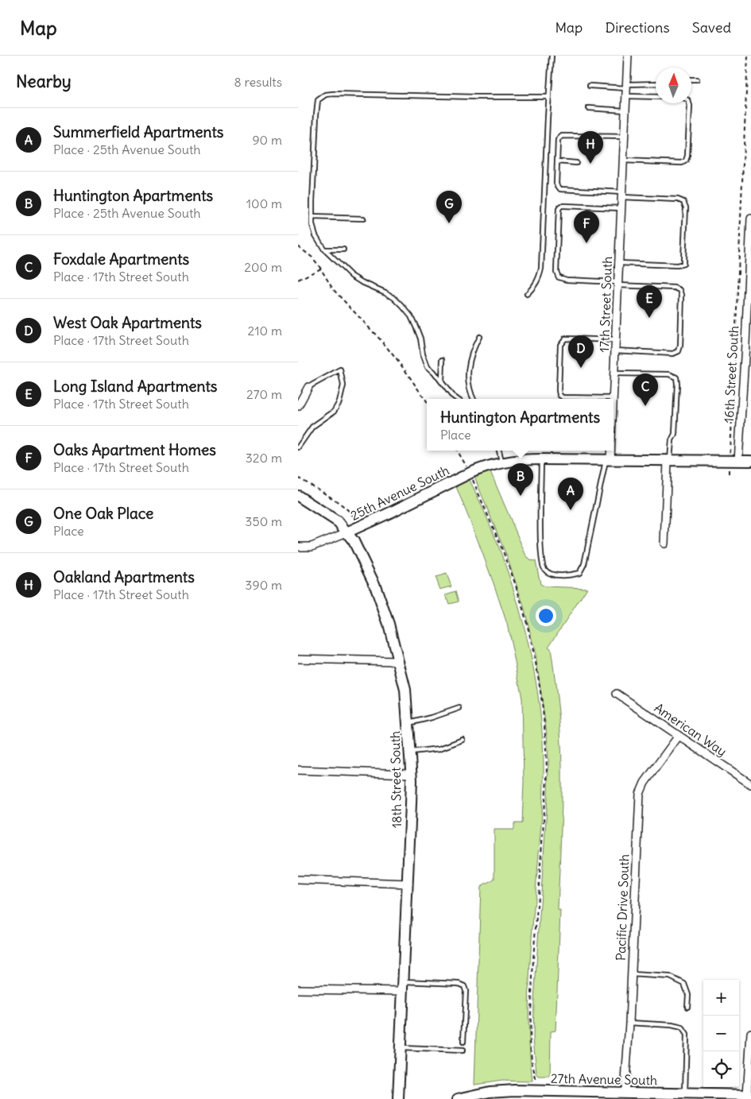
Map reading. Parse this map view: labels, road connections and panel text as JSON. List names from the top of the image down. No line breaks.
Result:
{"streets":{"street":["17th Street South","16th Street South","25th Avenue South","American Way","18th Street South","Pacific Drive South","27th Avenue South"]},"crossings":[["17th Street South","25th Avenue South"],["16th Street South","25th Avenue South"],["25th Avenue South","18th Street South"],["American Way","Pacific Drive South"],["Pacific Drive South","27th Avenue South"]],"north":"top","page":{"header":"Map","nav":["Map","Directions","Saved"],"heading":["Nearby","8 results"],"list":[{"mark":"A","name":"Summerfield Apartments","note":"Place · 25th Avenue South","value":"90 m"},{"mark":"B","name":"Huntington Apartments","note":"Place · 25th Avenue South","value":"100 m"},{"mark":"C","name":"Foxdale Apartments","note":"Place · 17th Street South","value":"200 m"},{"mark":"D","name":"West Oak Apartments","note":"Place · 17th Street South","value":"210 m"},{"mark":"E","name":"Long Island Apartments","note":"Place · 17th Street South","value":"270 m"},{"mark":"F","name":"Oaks Apartment Homes","note":"Place · 17th Street South","value":"320 m"},{"mark":"G","name":"One Oak Place","note":"Place","value":"350 m"},{"mark":"H","name":"Oakland Apartments","note":"Place · 17th Street South","value":"390 m"}],"pins":["H","G","F","E","D","C","B","A"],"popup":["Huntington Apartments","Place"],"map_buttons":["+","−"]}}
